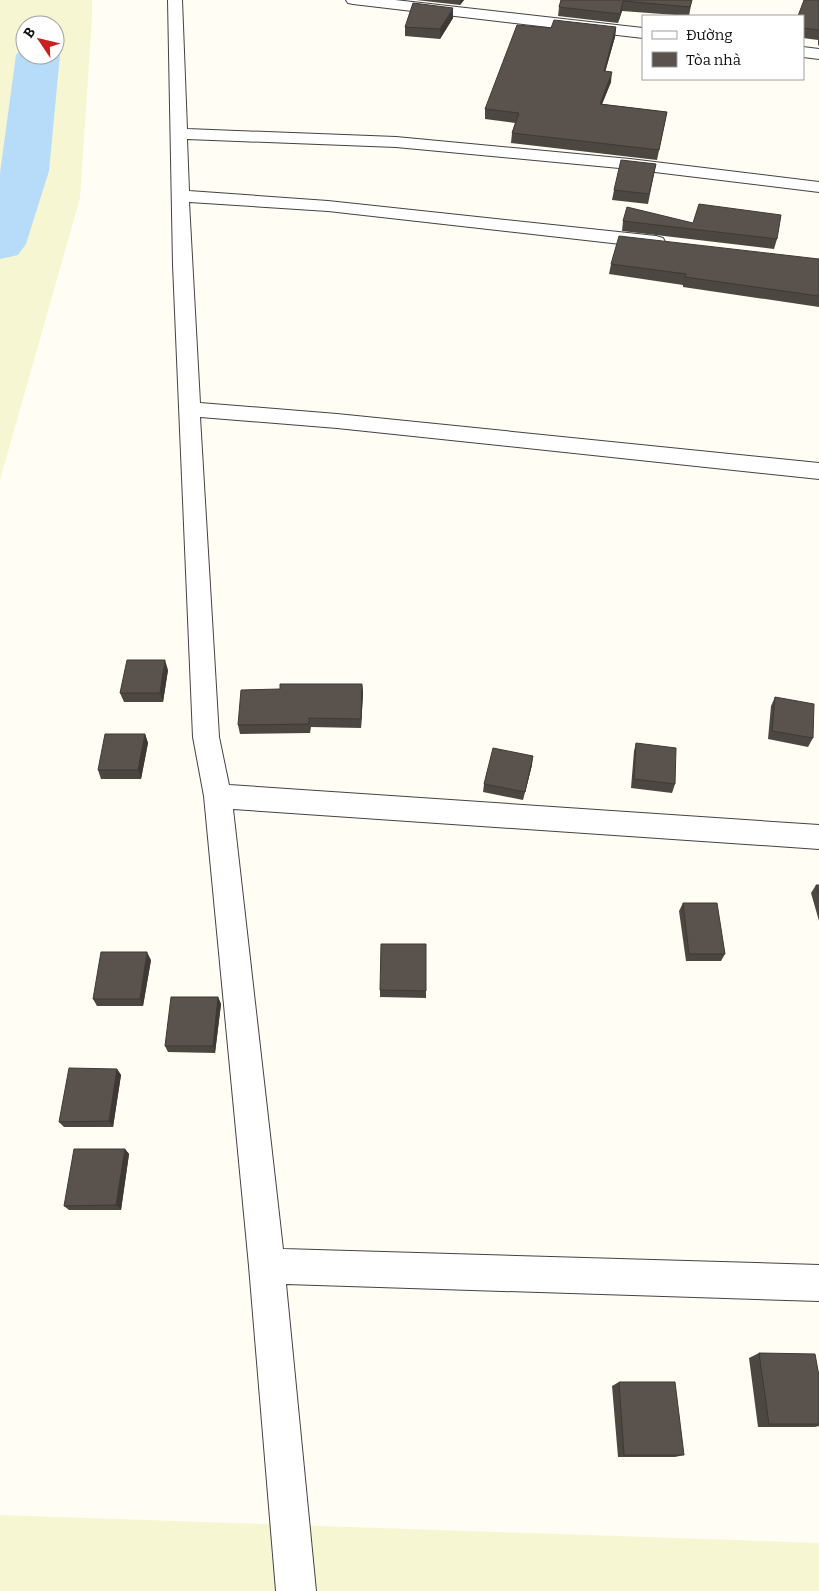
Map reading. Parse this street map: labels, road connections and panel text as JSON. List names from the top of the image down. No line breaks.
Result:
{"legend":["Đường","Tòa nhà"],"north":"top left"}
